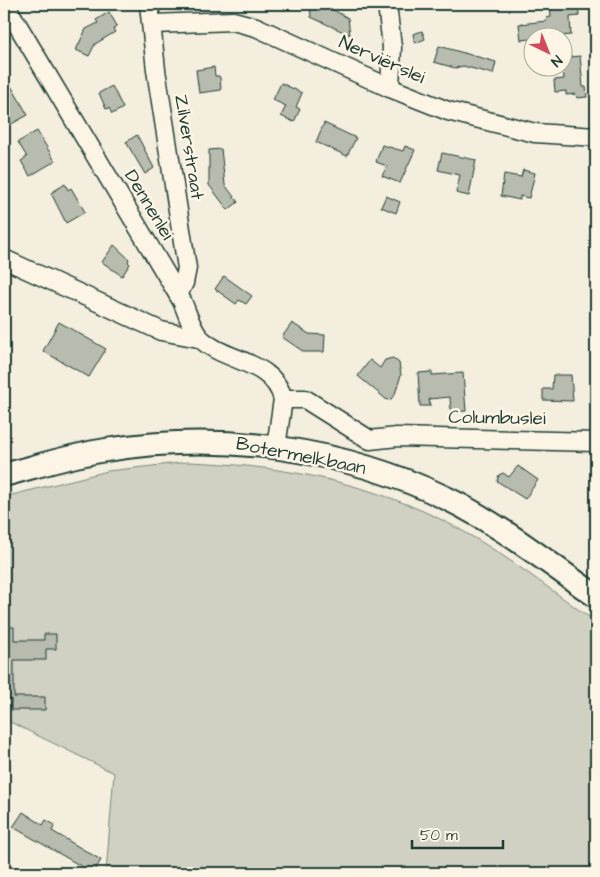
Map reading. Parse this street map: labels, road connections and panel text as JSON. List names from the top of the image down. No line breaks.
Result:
{"streets":{"main road":["Botermelkbaan"],"street":["Nerviërslei","Zilverstraat","Dennenlei","Columbuslei"]},"crossings":[["Nerviërslei","Zilverstraat"],["Zilverstraat","Dennenlei"],["Dennenlei","Columbuslei"]],"scale_bar":"50 m","north":"bottom right"}
